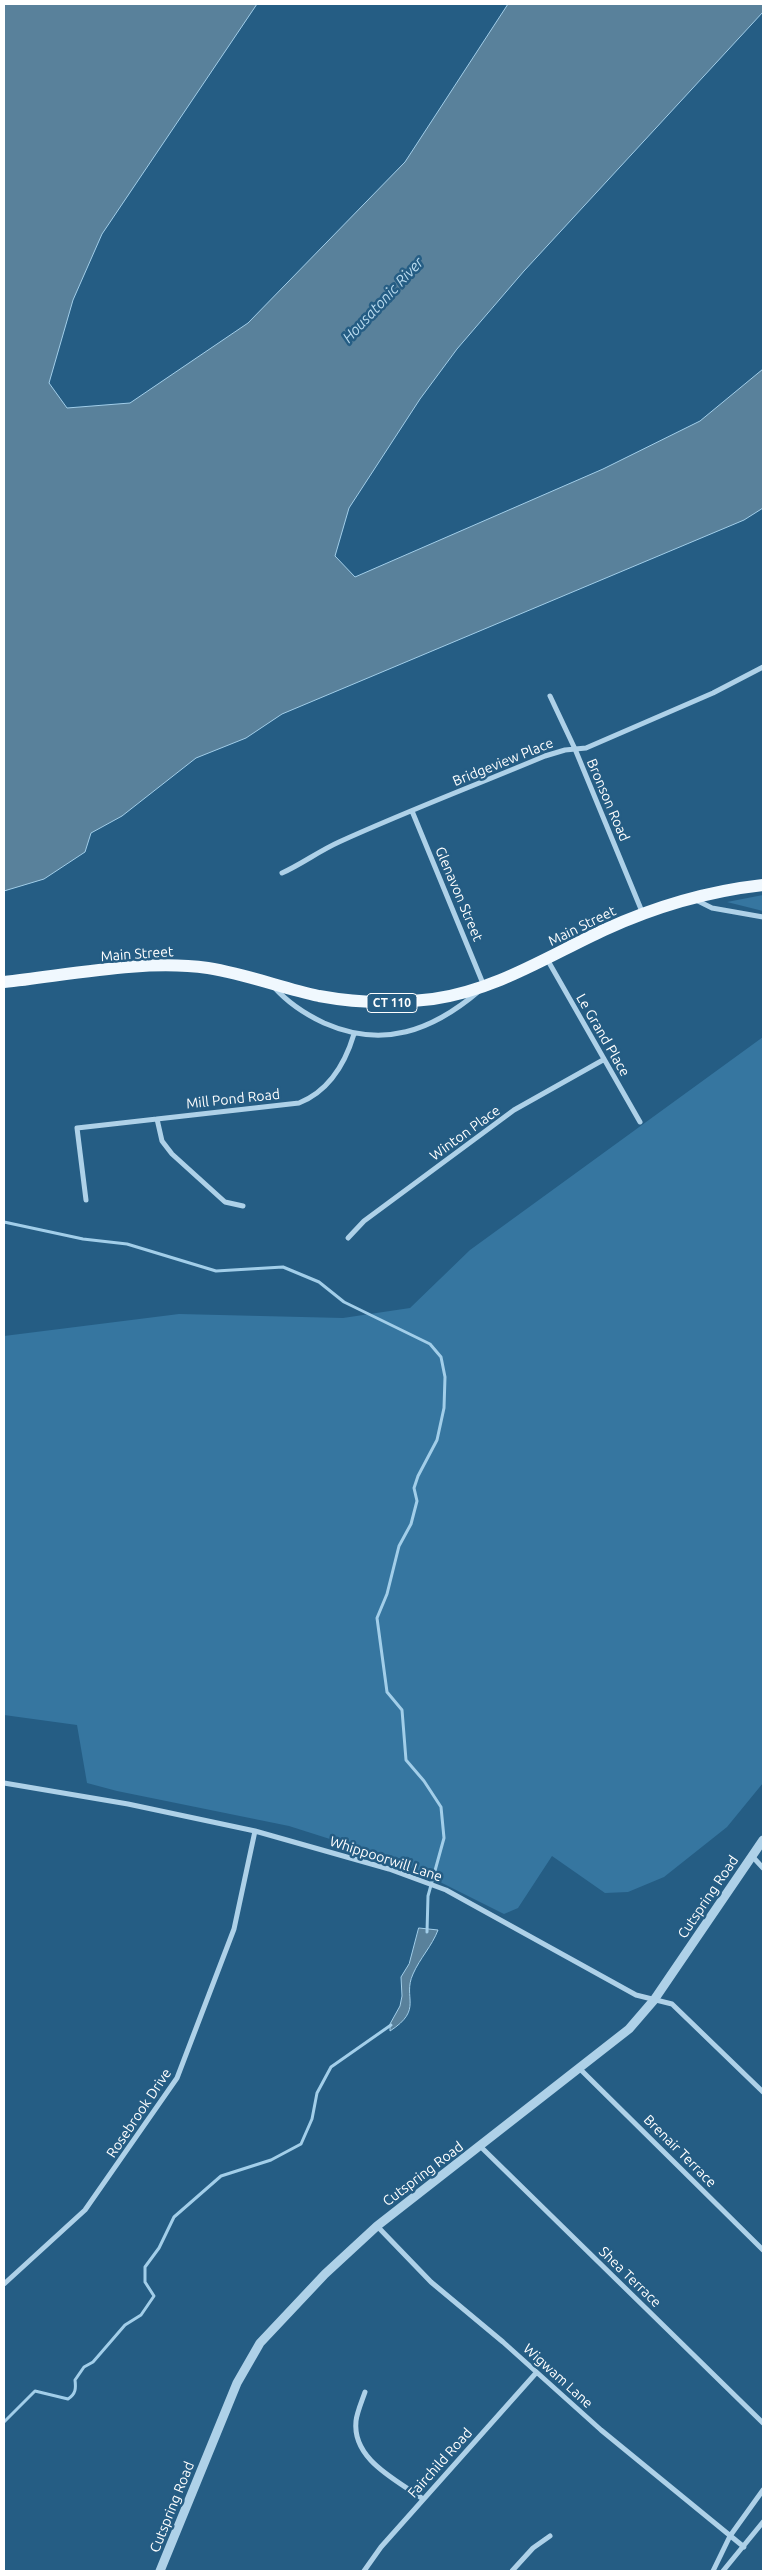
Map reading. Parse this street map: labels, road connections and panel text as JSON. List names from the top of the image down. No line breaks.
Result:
{"streets":{"main road":["Main Street","CT 110"],"street":["Bridgeview Place","Bronson Road","Glenavon Street","Le Grand Place","Mill Pond Road","Winton Place","Whippoorwill Lane","Cutspring Road","Rosebrook Drive","Brenair Terrace","Shea Terrace","Wigwam Lane","Fairchild Road"]},"crossings":[["Bridgeview Place","Bronson Road"],["Bridgeview Place","Glenavon Street"],["Bronson Road","Main Street"],["Glenavon Street","Main Street"],["Main Street","Le Grand Place"],["Main Street","Mill Pond Road"],["Le Grand Place","Winton Place"],["Whippoorwill Lane","Cutspring Road"],["Whippoorwill Lane","Rosebrook Drive"],["Cutspring Road","Brenair Terrace"],["Cutspring Road","Shea Terrace"],["Cutspring Road","Wigwam Lane"],["Wigwam Lane","Fairchild Road"]],"water":["Housatonic River"]}
